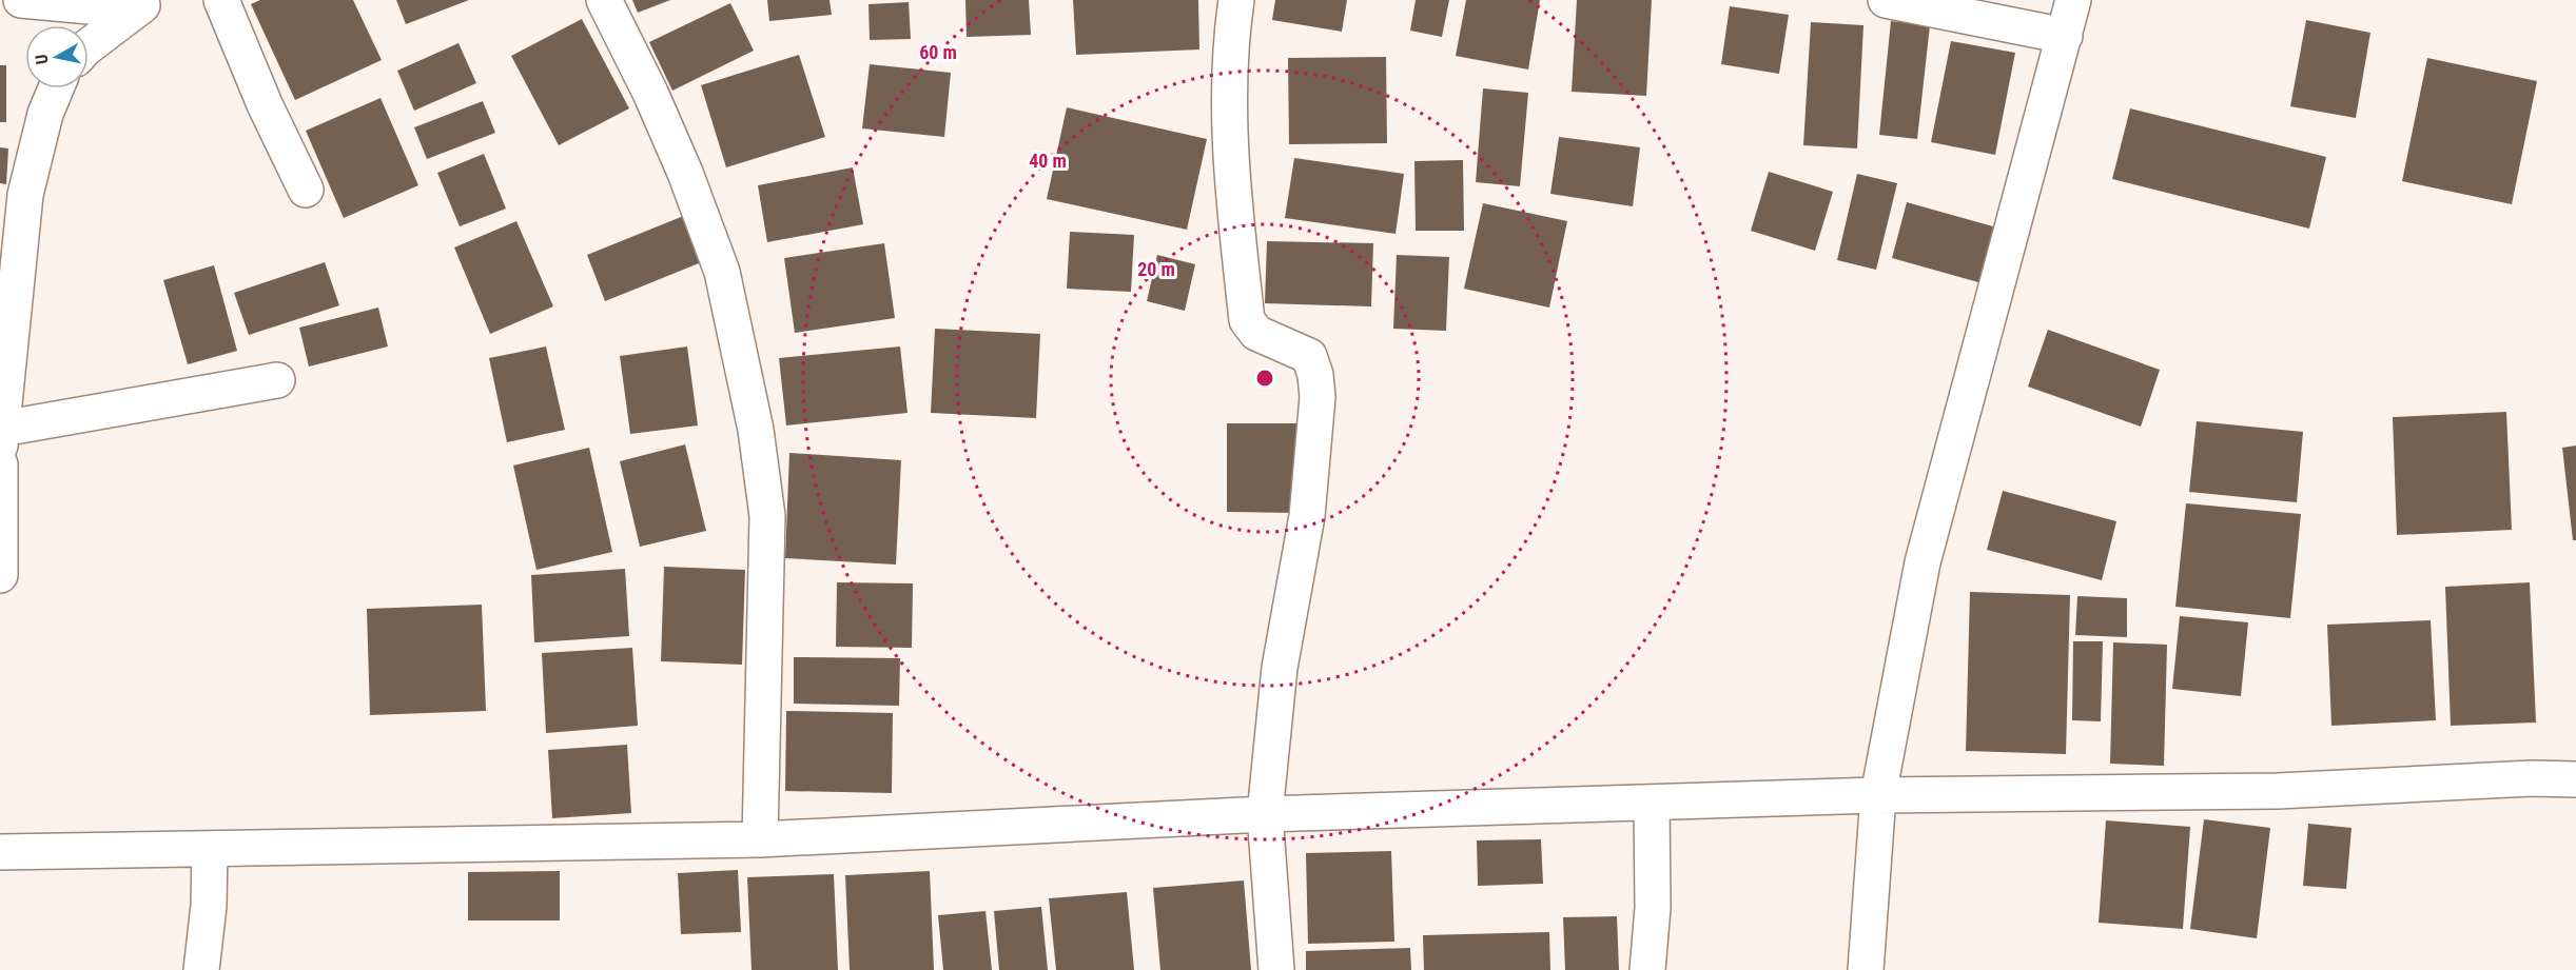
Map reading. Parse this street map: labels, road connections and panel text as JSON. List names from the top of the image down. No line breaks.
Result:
{"north":"left","rings":["60 m","40 m","20 m"]}
